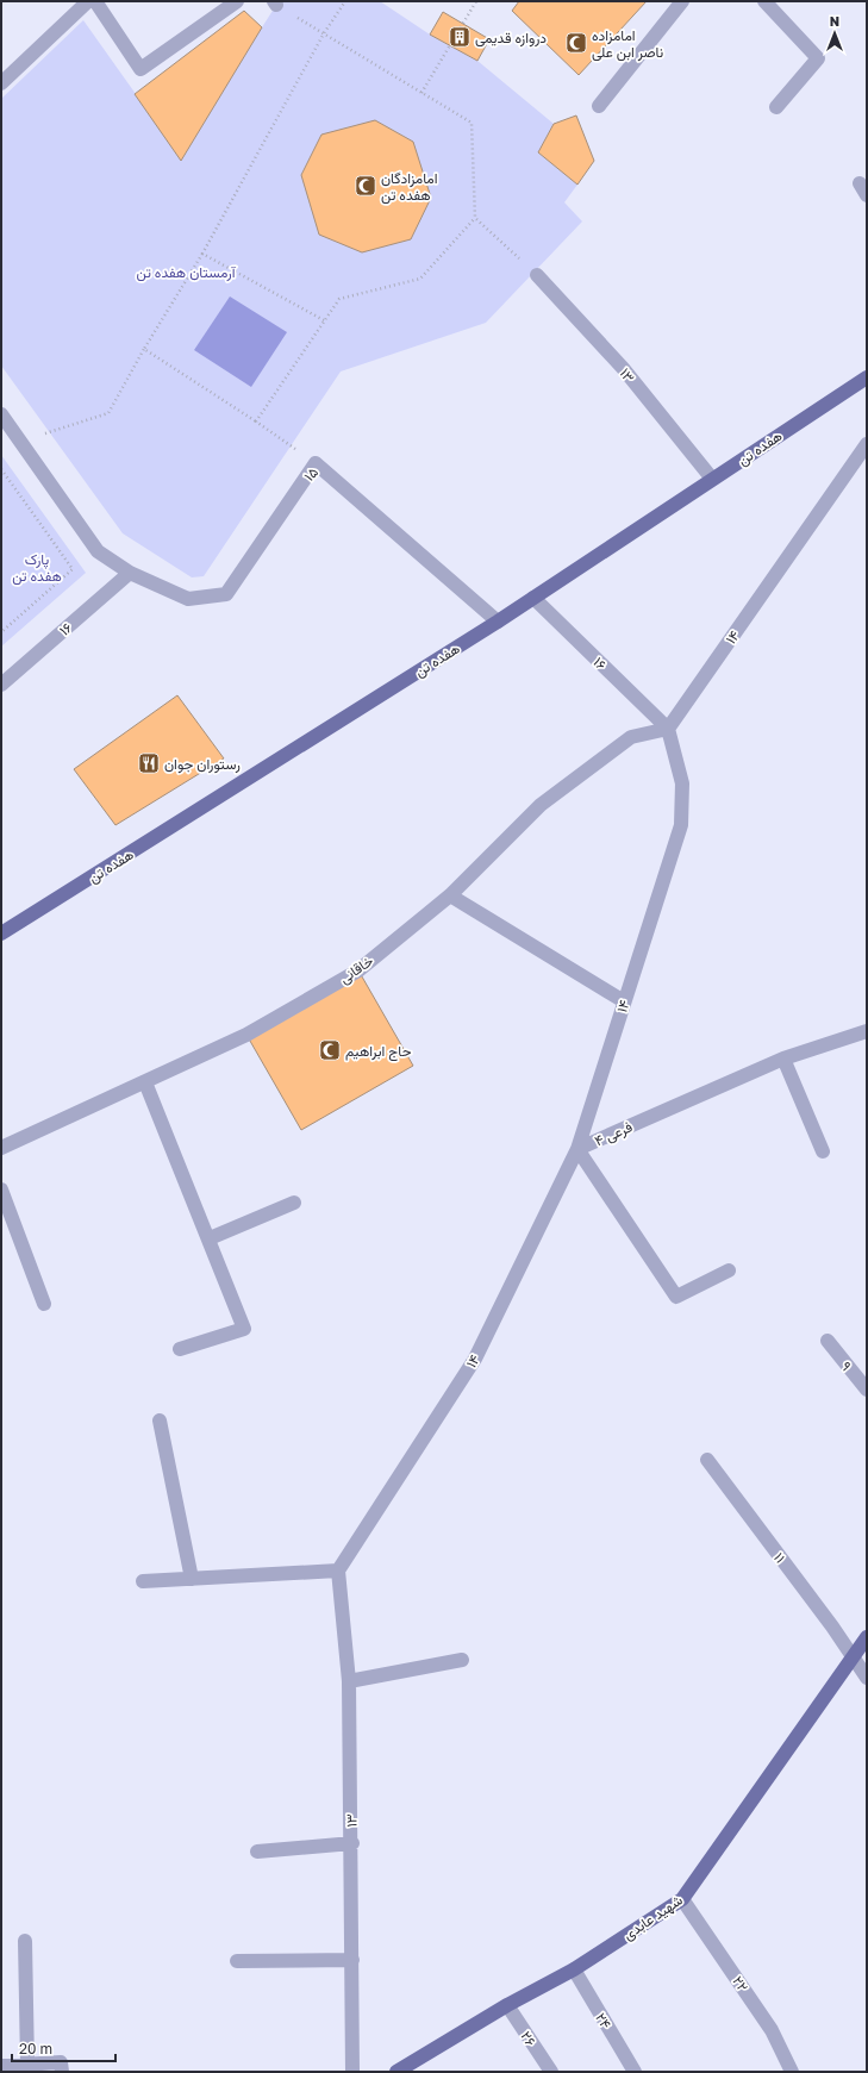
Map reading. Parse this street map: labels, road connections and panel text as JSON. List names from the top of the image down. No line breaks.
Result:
{"streets":{"main road":["هفده تن","شهید عابدی"],"street":["۱۳","۱۵","۱۶","۱۴","خاقانی","فرعی ۴","۹","۱۱","۲۲","۲۴","۲۶"]},"crossings":[["۱۳","هفده تن"],["۱۳","۱۴"],["هفده تن","۱۵"],["هفده تن","۱۶"],["۱۵","۱۶"],["۱۶","۱۴"],["۱۶","خاقانی"],["۱۴","خاقانی"],["۱۴","فرعی ۴"],["۱۱","شهید عابدی"],["شهید عابدی","۲۲"],["شهید عابدی","۲۴"],["شهید عابدی","۲۶"]],"parks":["آرمستان هفده تن","پارک هفده تن"],"places":{"building":["دروازه قدیمی"],"mosque":["امامزاده ناصر ابن علی","امامزادگان هفده تن","حاج ابراهیم"],"restaurant":["رستوران جوان"]},"scale_bar":"20 m","north":"top"}
